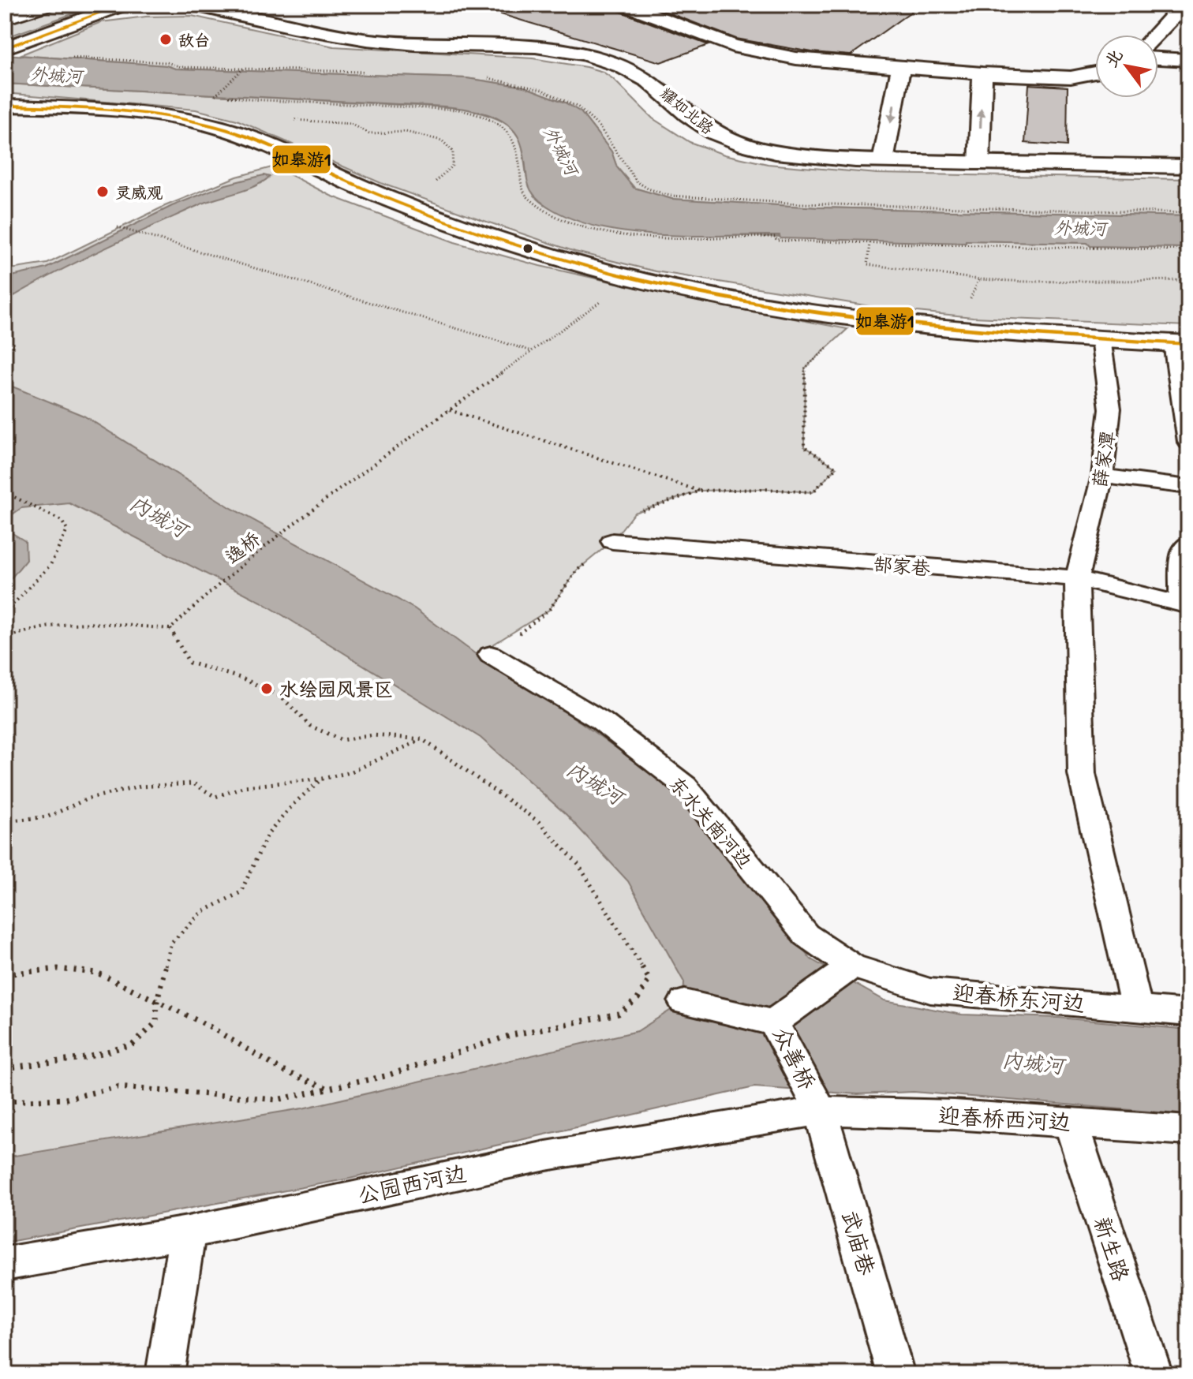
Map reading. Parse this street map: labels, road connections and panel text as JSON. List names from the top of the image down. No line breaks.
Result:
{"streets":{"street":["耀如北路"],"lane":["薛家潭","郜家巷","东水关南河边","迎春桥东河边","众善桥","迎春桥西河边","公园西河边","武庙巷","新生路"],"path":["逸桥"]},"crossings":[["薛家潭","郜家巷"],["薛家潭","迎春桥东河边"],["东水关南河边","迎春桥东河边"],["东水关南河边","众善桥"],["迎春桥东河边","众善桥"],["众善桥","迎春桥西河边"],["众善桥","公园西河边"],["众善桥","武庙巷"],["迎春桥西河边","公园西河边"],["迎春桥西河边","武庙巷"],["迎春桥西河边","新生路"],["公园西河边","武庙巷"]],"water":["外城河","内城河"],"places":["敌台","灵威观","水绘园风景区"],"lines":["transit line 如皋游1"],"north":"top left"}
